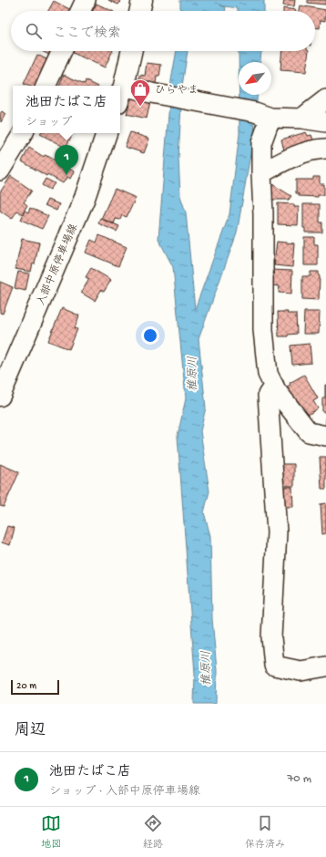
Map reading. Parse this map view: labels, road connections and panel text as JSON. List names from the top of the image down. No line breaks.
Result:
{"streets":{"main road":["入部中原停車場線"]},"water":["椎原川"],"places":{"shop":["ひらやま"]},"scale_bar":"20 m","north":"bottom left","page":{"search":"ここで検索","popup":["池田たばこ店","ショップ"],"pins":"1","scale":"20 m","heading":"周辺","list":[{"mark":"1","name":"池田たばこ店","note":"ショップ · 入部中原停車場線","value":"70 m"}],"nav":["地図","経路","保存済み"]}}
